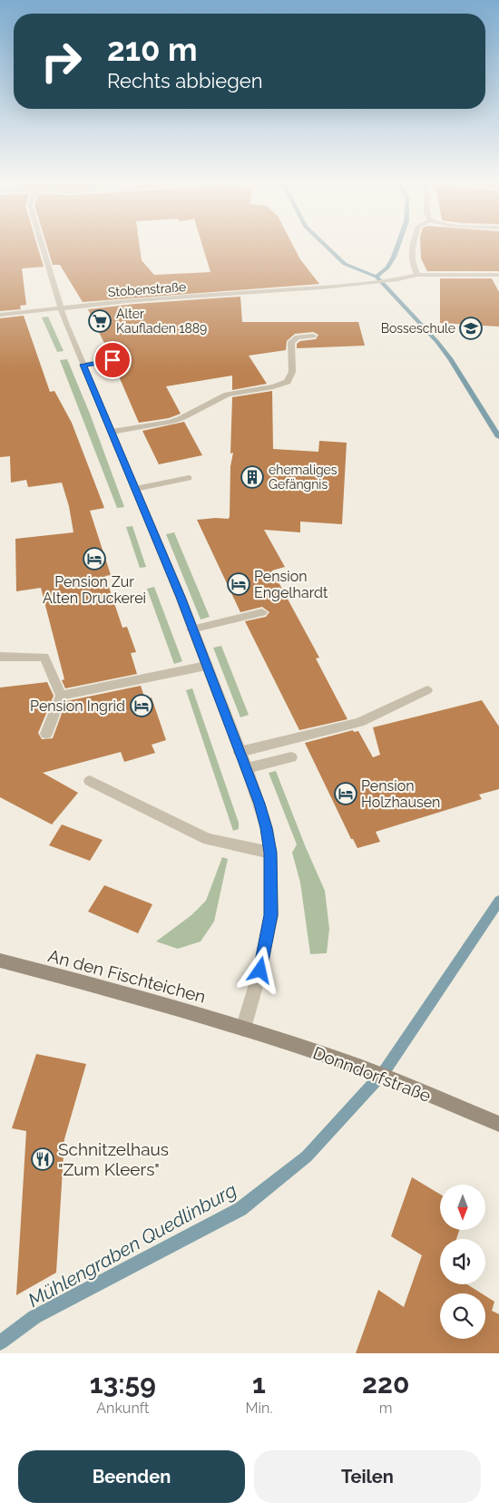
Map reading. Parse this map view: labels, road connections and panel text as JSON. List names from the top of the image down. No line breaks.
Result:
{"streets":{"main road":["An den Fischteichen","Donndorfstraße"],"street":["Stobenstraße"]},"crossings":[["An den Fischteichen","Donndorfstraße"]],"water":["Mühlengraben Quedlinburg"],"places":{"supermarket":["Alter Kaufladen 1889"],"school or university":["Bosseschule"],"building":["ehemaliges Gefängnis"],"hotel":["Pension Zur Alten Druckerei","Pension Engelhardt","Pension Ingrid","Pension Holzhausen"],"restaurant":["Schnitzelhaus \"Zum Kleers\""]},"north":"bottom","page":{"turn":["210 m","Rechts abbiegen"],"eta":["13:59","Ankunft","1","Min.","220","m"],"buttons":["Beenden","Teilen"]}}
